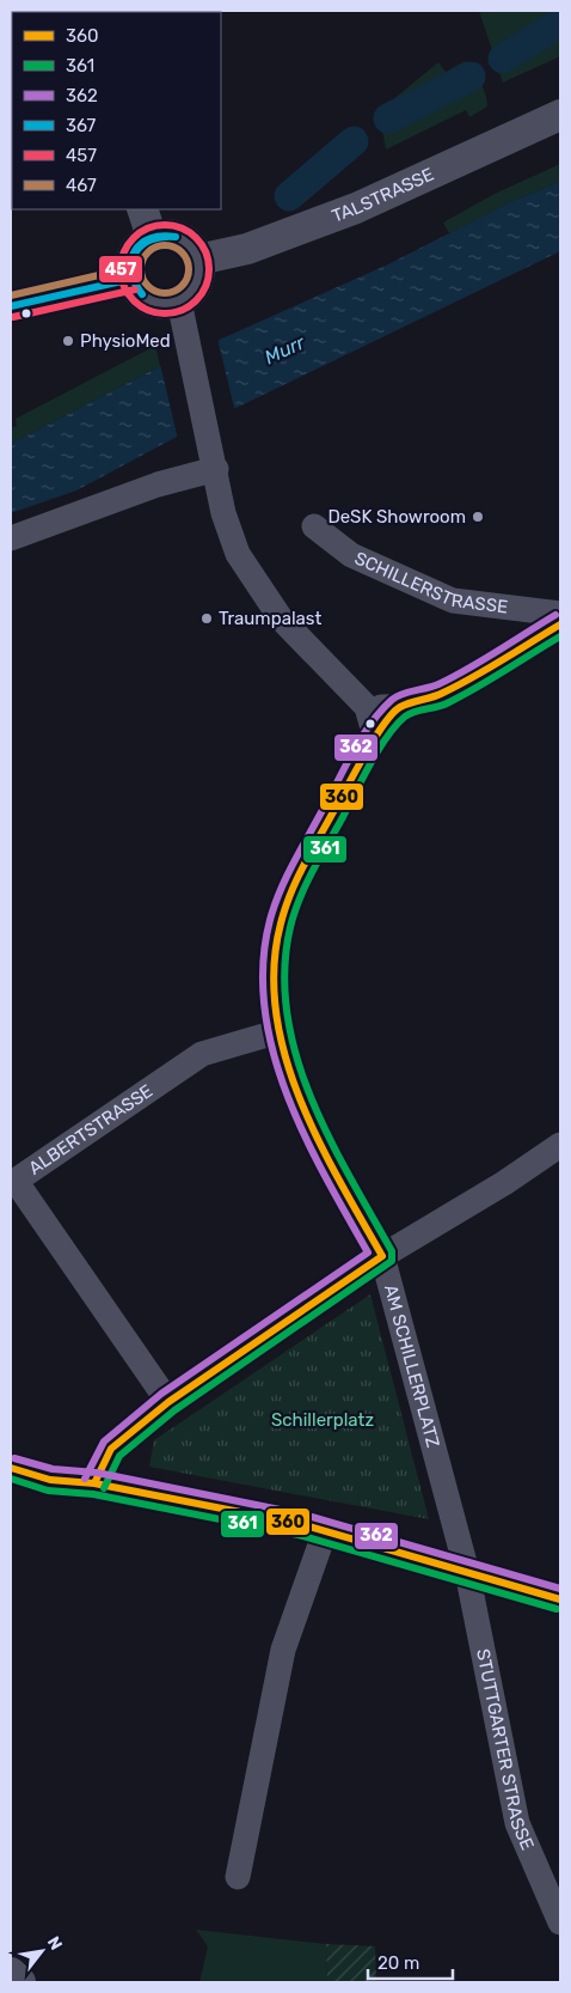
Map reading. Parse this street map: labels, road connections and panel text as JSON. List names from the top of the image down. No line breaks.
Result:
{"streets":{"street":["TALSTRASSE","SCHILLERSTRASSE","ALBERTSTRASSE","AM SCHILLERPLATZ","STUTTGARTER STRASSE"]},"crossings":[["ALBERTSTRASSE","AM SCHILLERPLATZ"],["AM SCHILLERPLATZ","STUTTGARTER STRASSE"]],"water":["Murr"],"parks":["Schillerplatz"],"places":["PhysioMed","DeSK Showroom","Traumpalast"],"lines":["transit line 457","transit line 367","transit line 467","transit line 362","transit line 360","transit line 361"],"legend":["360","361","362","367","457","467"],"scale_bar":"20 m","north":"top right"}
